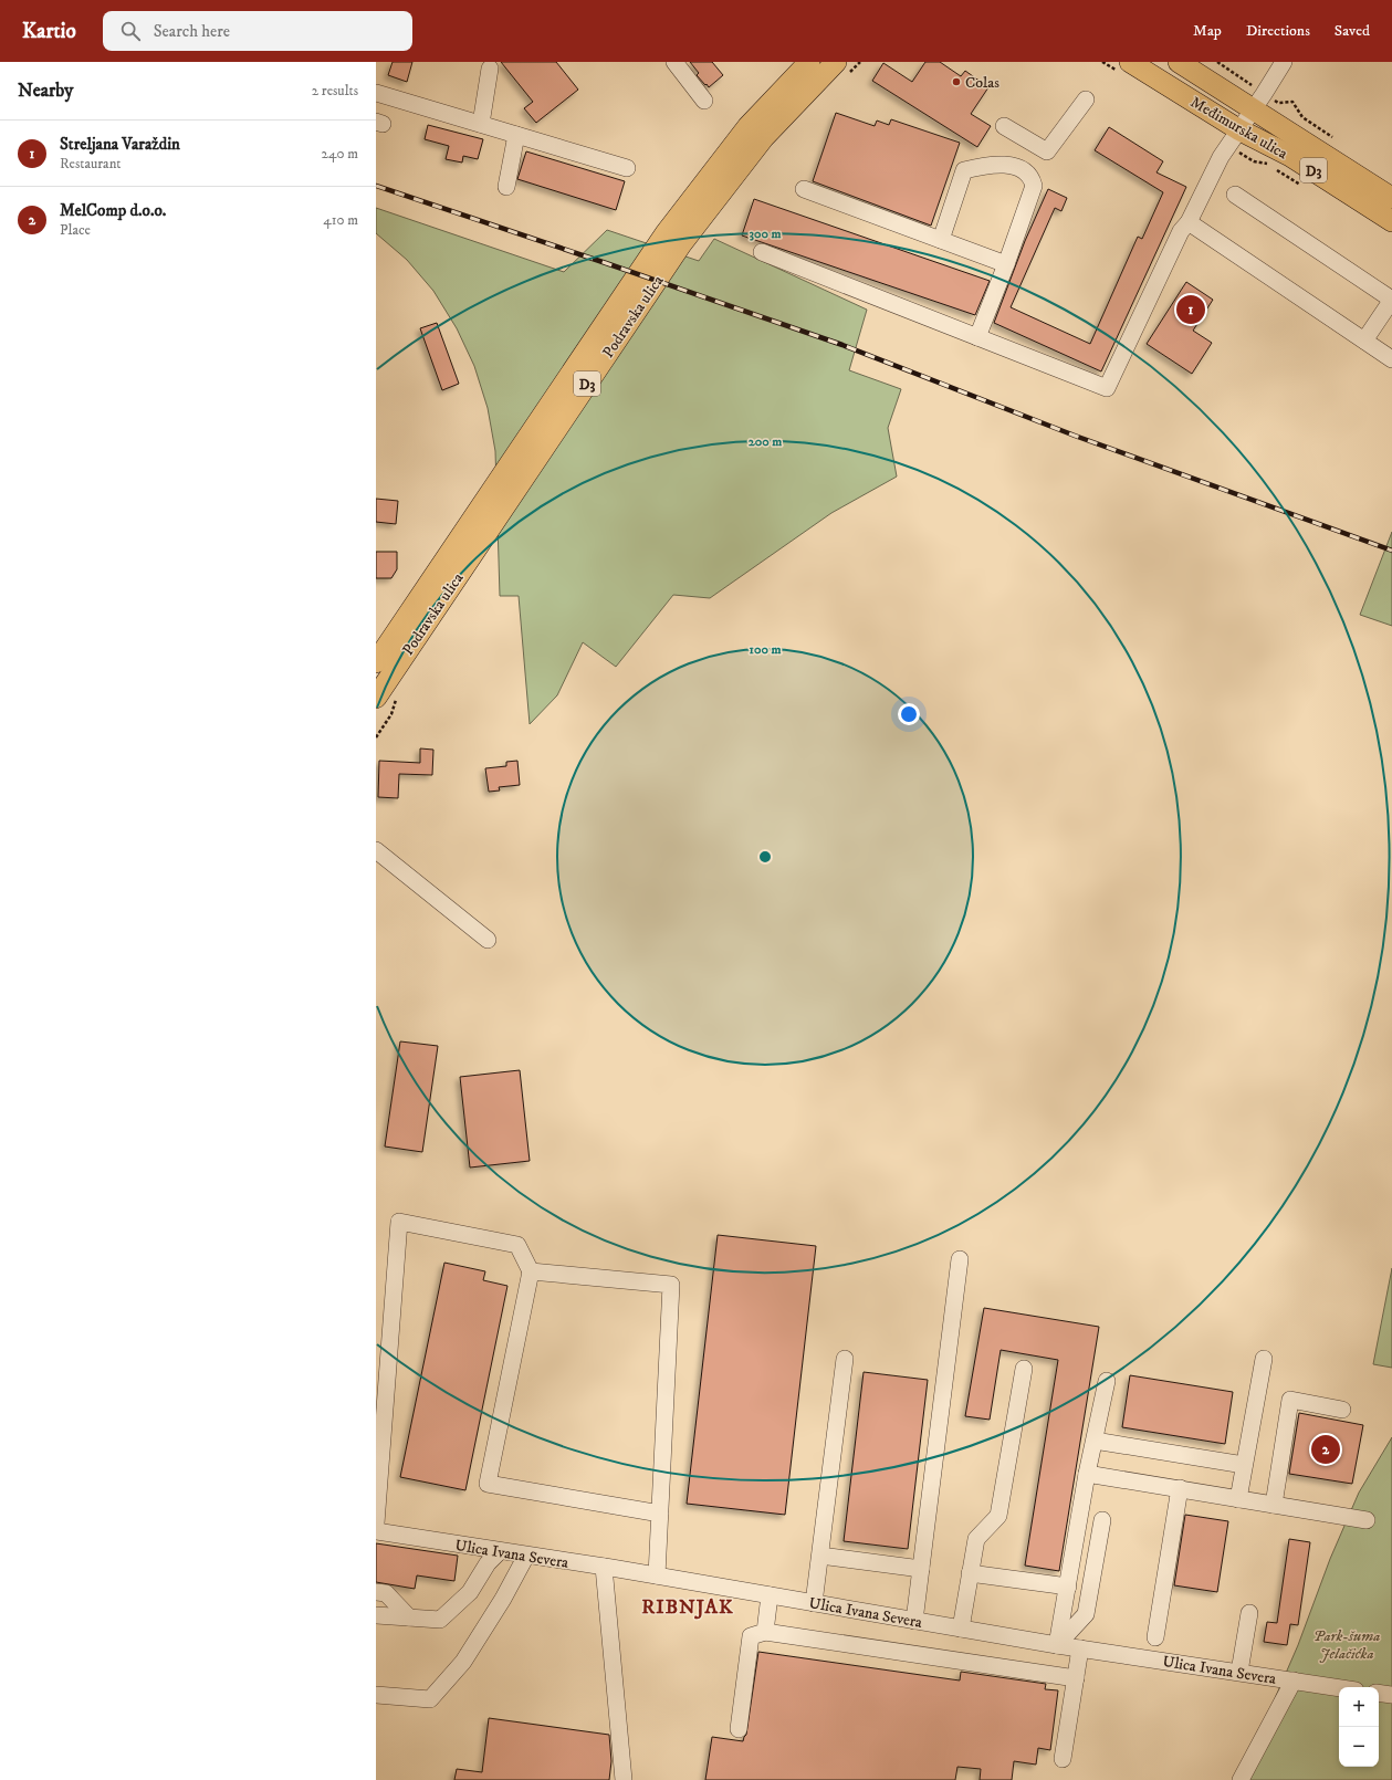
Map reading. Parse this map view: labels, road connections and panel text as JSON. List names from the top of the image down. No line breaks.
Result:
{"streets":{"main road":["Međimurska ulica","D3","Podravska ulica"],"street":["Ulica Ivana Severa"]},"districts":["RIBNJAK"],"parks":["Park-šuma Jelačićka"],"places":["Colas"],"page":{"header":"Kartio","search":"Search here","nav":["Map","Directions","Saved"],"heading":["Nearby","2 results"],"list":[{"mark":"1","name":"Streljana Varaždin","note":"Restaurant","value":"240 m"},{"mark":"2","name":"MelComp d.o.o.","note":"Place","value":"410 m"}],"pins":["1","2"],"map_buttons":["+","−"]},"rings":["300 m","200 m","100 m"]}
